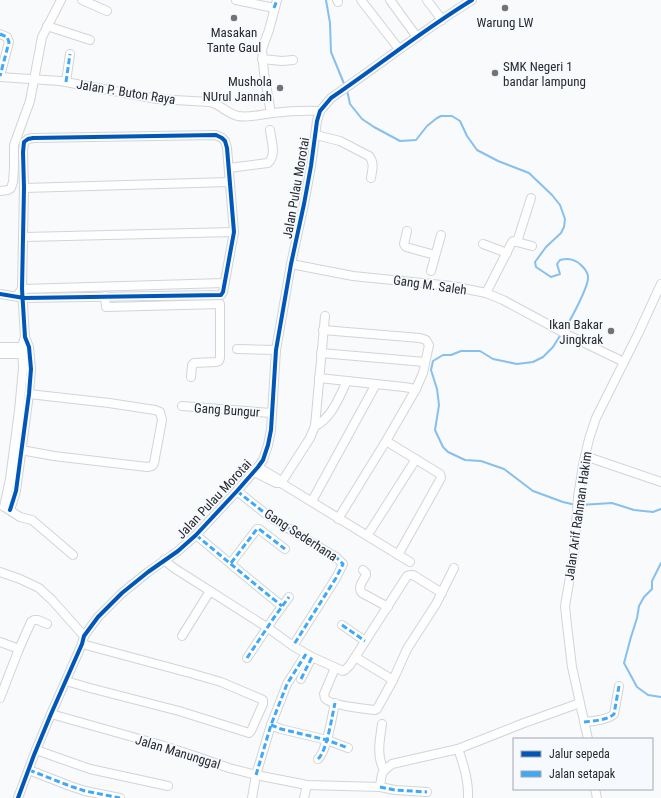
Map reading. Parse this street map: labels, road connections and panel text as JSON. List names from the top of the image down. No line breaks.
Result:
{"streets":{"street":["Jalan P. Buton Raya","Jalan Pulau Morotai","Gang M. Saleh","Gang Bungur","Jalan Arif Rahman Hakim","Gang Sederhana","Jalan Manunggal"]},"crossings":[["Jalan P. Buton Raya","Jalan Pulau Morotai"],["Jalan Pulau Morotai","Gang M. Saleh"],["Jalan Pulau Morotai","Gang Bungur"],["Jalan Pulau Morotai","Gang Sederhana"],["Jalan Pulau Morotai","Jalan Manunggal"],["Gang M. Saleh","Jalan Arif Rahman Hakim"]],"places":["Warung LW","Masakan Tante Gaul","SMK Negeri 1 bandar lampung","Mushola NUrul Jannah","Ikan Bakar Jingkrak"],"legend":["Jalur sepeda","Jalan setapak"]}
